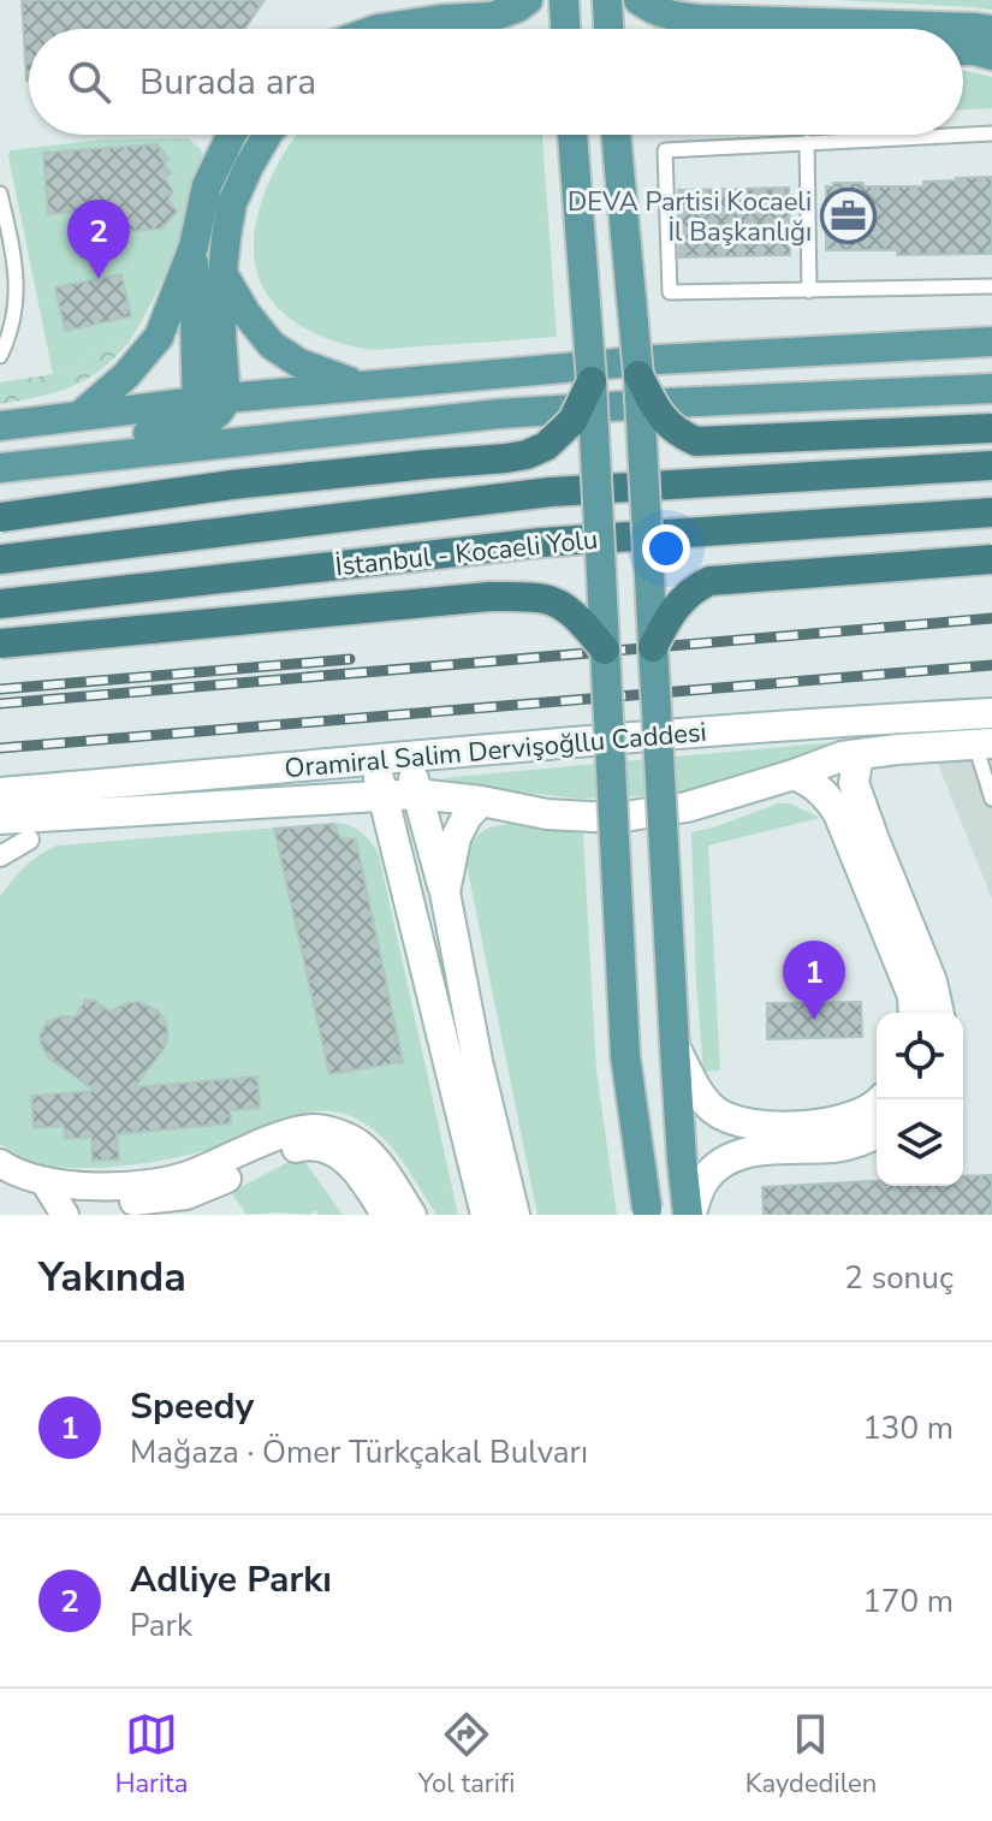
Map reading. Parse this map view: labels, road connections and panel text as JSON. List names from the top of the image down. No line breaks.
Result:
{"streets":{"highway":["İstanbul - Kocaeli Yolu"],"main road":["Oramiral Salim Dervişoğllu Caddesi"]},"places":{"office":["DEVA Partisi Kocaeli İl Başkanlığı"]},"page":{"search":"Burada ara","pins":["2","1"],"heading":["Yakında","2 sonuç"],"list":[{"mark":"1","name":"Speedy","note":"Mağaza · Ömer Türkçakal Bulvarı","value":"130 m"},{"mark":"2","name":"Adliye Parkı","note":"Park","value":"170 m"}],"nav":["Harita","Yol tarifi","Kaydedilen"]}}
